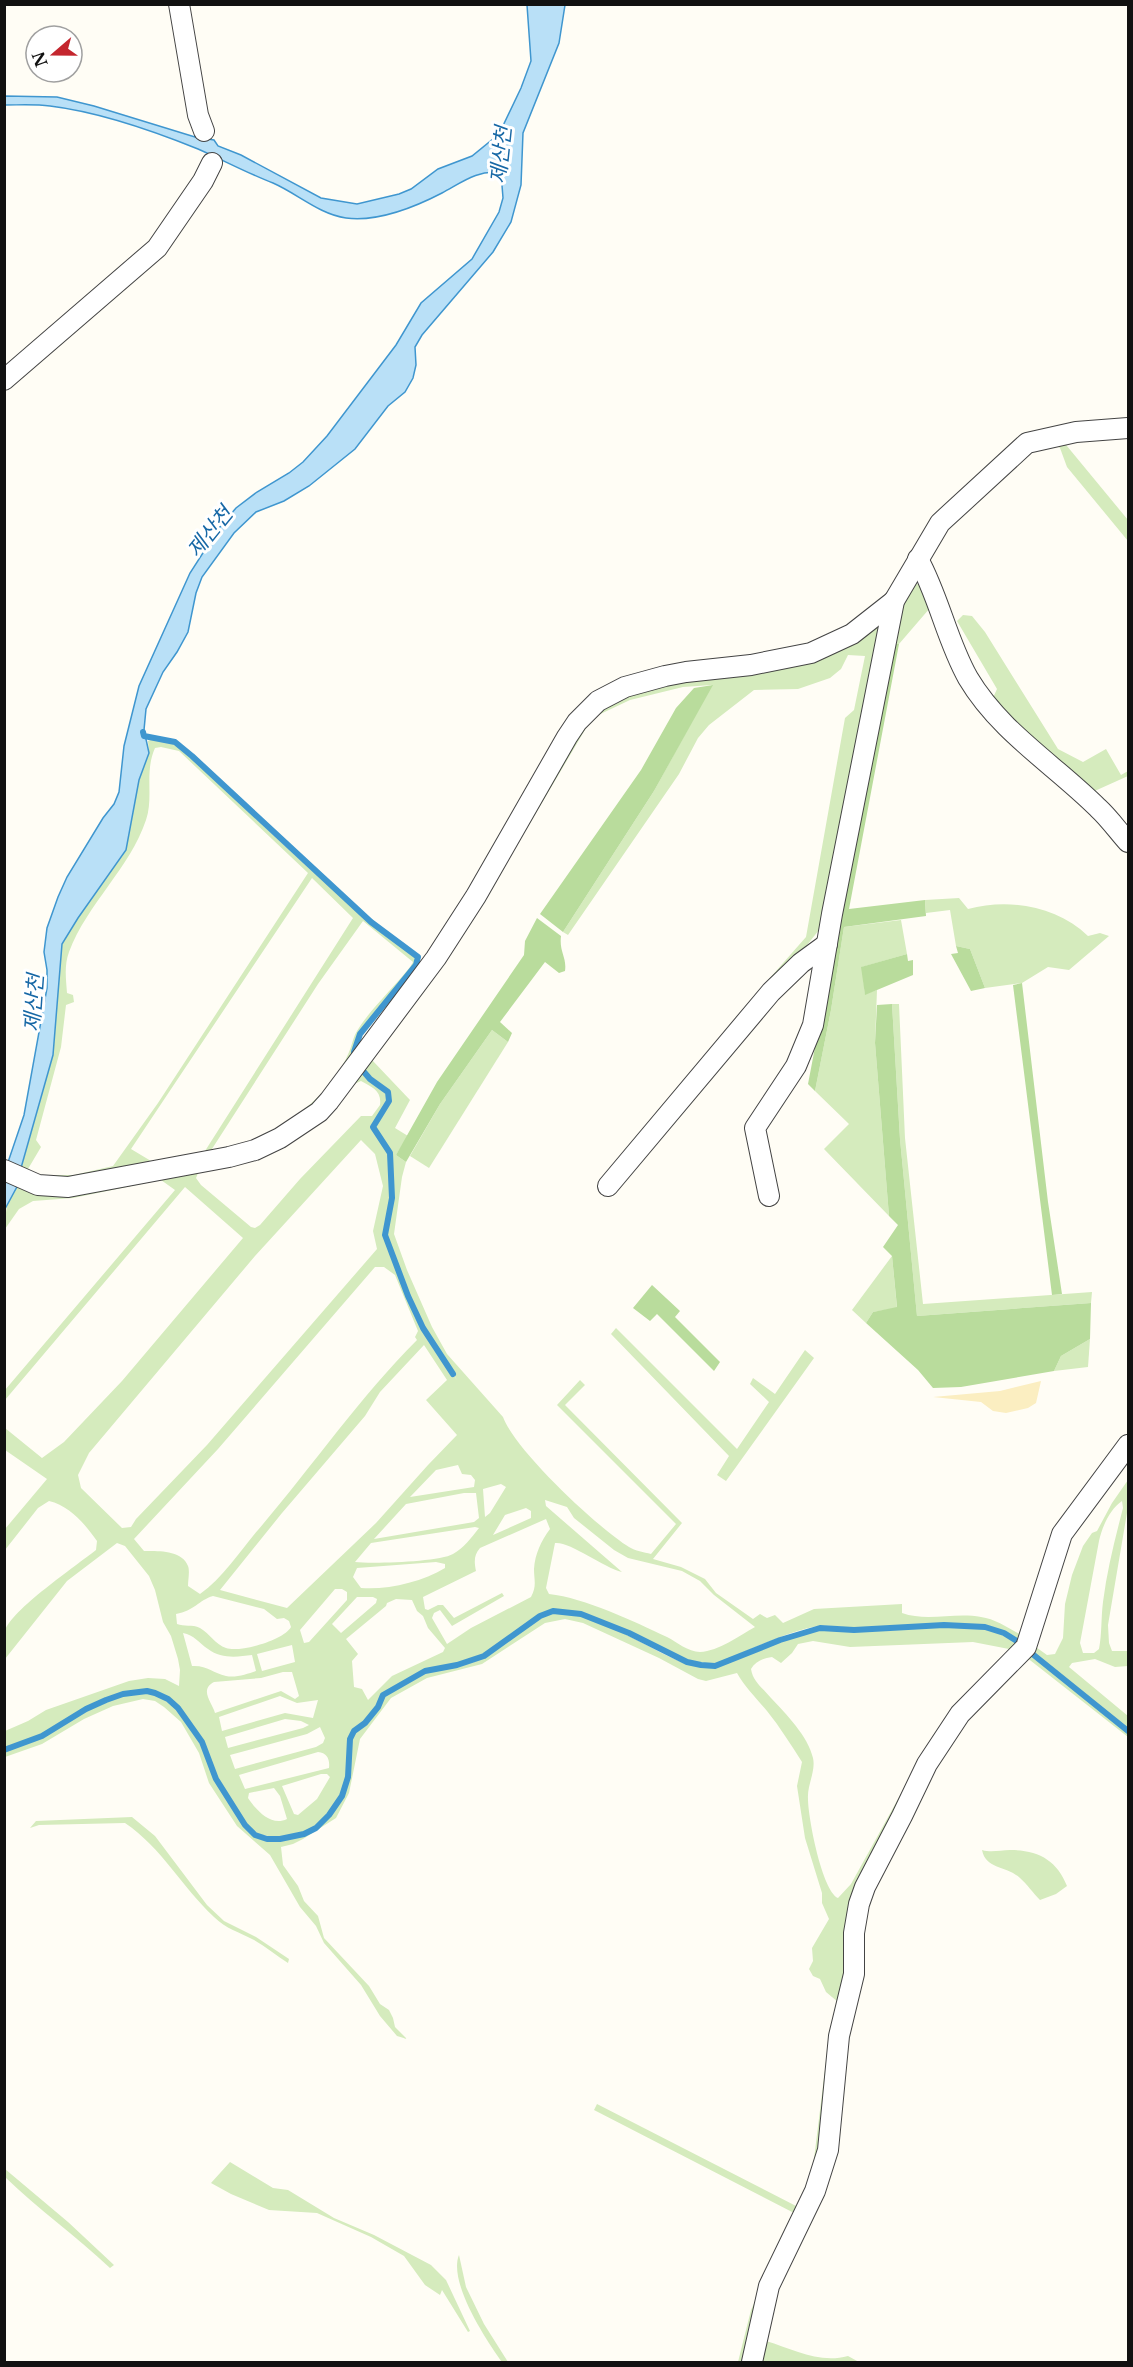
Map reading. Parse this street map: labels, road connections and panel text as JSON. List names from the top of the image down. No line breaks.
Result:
{"water":["제산천"],"north":"left"}
